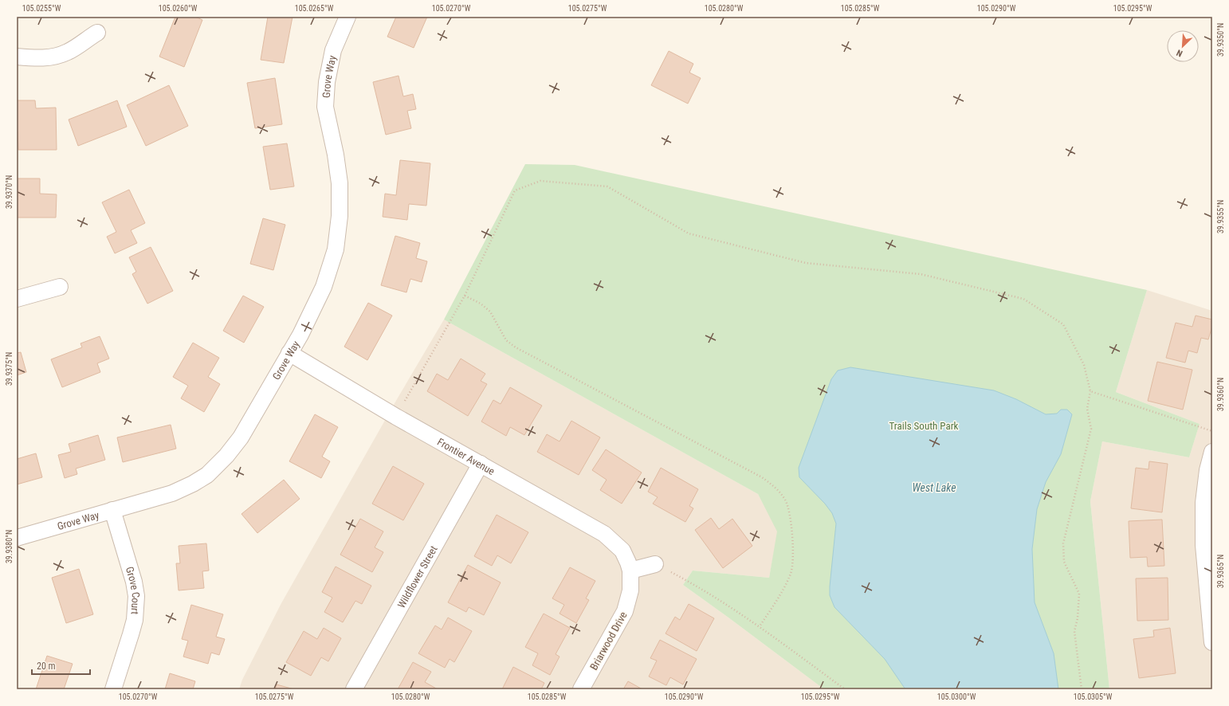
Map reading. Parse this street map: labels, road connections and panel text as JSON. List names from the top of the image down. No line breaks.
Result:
{"streets":{"street":["Grove Way","Frontier Avenue","Wildflower Street","Grove Court","Briarwood Drive"]},"crossings":[["Grove Way","Frontier Avenue"],["Grove Way","Grove Court"],["Frontier Avenue","Wildflower Street"],["Frontier Avenue","Briarwood Drive"]],"water":["West Lake"],"parks":["Trails South Park"],"scale_bar":"20 m","north":"bottom left","coordinates":["105.0255°W","105.0260°W","105.0265°W","105.0270°W","105.0275°W","105.0280°W","105.0285°W","105.0290°W","105.0295°W","39.9350°N","39.9370°N","39.9355°N","39.9375°N","39.9360°N","39.9380°N","39.9365°N","105.0300°W","105.0305°W"]}
